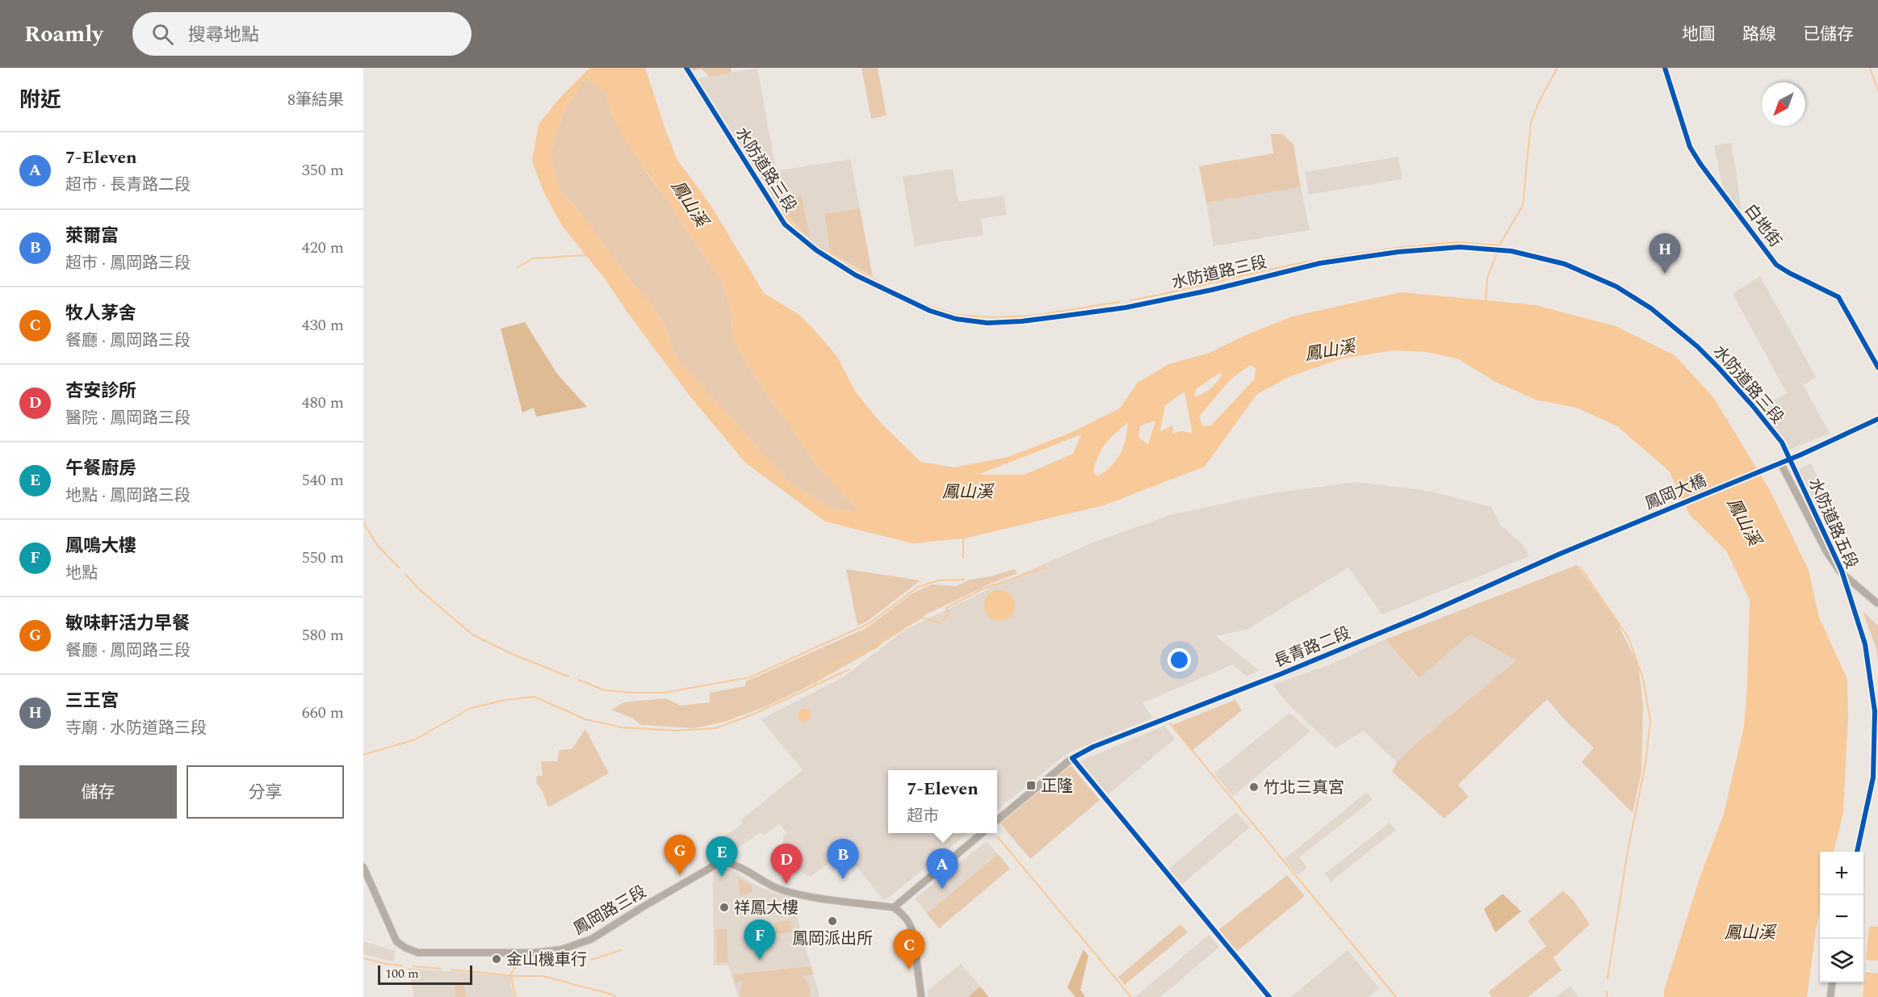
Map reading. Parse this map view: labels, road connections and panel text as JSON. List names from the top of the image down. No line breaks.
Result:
{"streets":{"street":["水防道路三段","白地街","鳳岡大橋","水防道路五段","長青路二段","鳳岡路三段"]},"crossings":[["水防道路三段","水防道路五段"],["鳳岡大橋","長青路二段"]],"water":["鳳山溪"],"places":{"transit":["正隆"],"other":["竹北三真宮","祥鳳大樓","鳳岡派出所","金山機車行"]},"scale_bar":"100 m","north":"bottom left","page":{"header":"Roamly","search":"搜尋地點","nav":["地圖","路線","已儲存"],"heading":["附近","8筆結果"],"list":[{"mark":"A","name":"7-Eleven","note":"超市 · 長青路二段","value":"350 m"},{"mark":"B","name":"萊爾富","note":"超市 · 鳳岡路三段","value":"420 m"},{"mark":"C","name":"牧人茅舍","note":"餐廳 · 鳳岡路三段","value":"430 m"},{"mark":"D","name":"杏安診所","note":"醫院 · 鳳岡路三段","value":"480 m"},{"mark":"E","name":"午餐廚房","note":"地點 · 鳳岡路三段","value":"540 m"},{"mark":"F","name":"鳳鳴大樓","note":"地點","value":"550 m"},{"mark":"G","name":"敏味軒活力早餐","note":"餐廳 · 鳳岡路三段","value":"580 m"},{"mark":"H","name":"三王宮","note":"寺廟 · 水防道路三段","value":"660 m"}],"pins":["H","G","E","B","D","A","F","C"],"buttons":["儲存","分享"],"popup":["7-Eleven","超市"],"map_buttons":["+","−"],"scale":"100 m"}}
